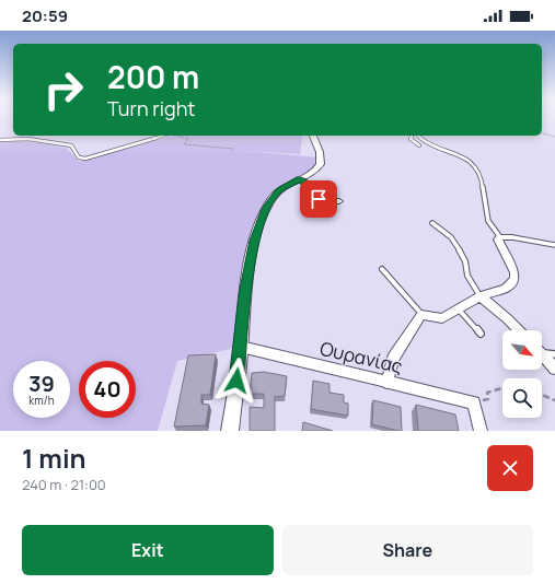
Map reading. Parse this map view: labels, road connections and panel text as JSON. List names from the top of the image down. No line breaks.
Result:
{"streets":{"street":["Ουρανίας"]},"north":"bottom right","page":{"status":"20:59","turn":["200 m","Turn right"],"speed":"39 km/h","limit":"40","heading":["1 min","240 m · 21:00"],"buttons":["Exit","Share"]}}
